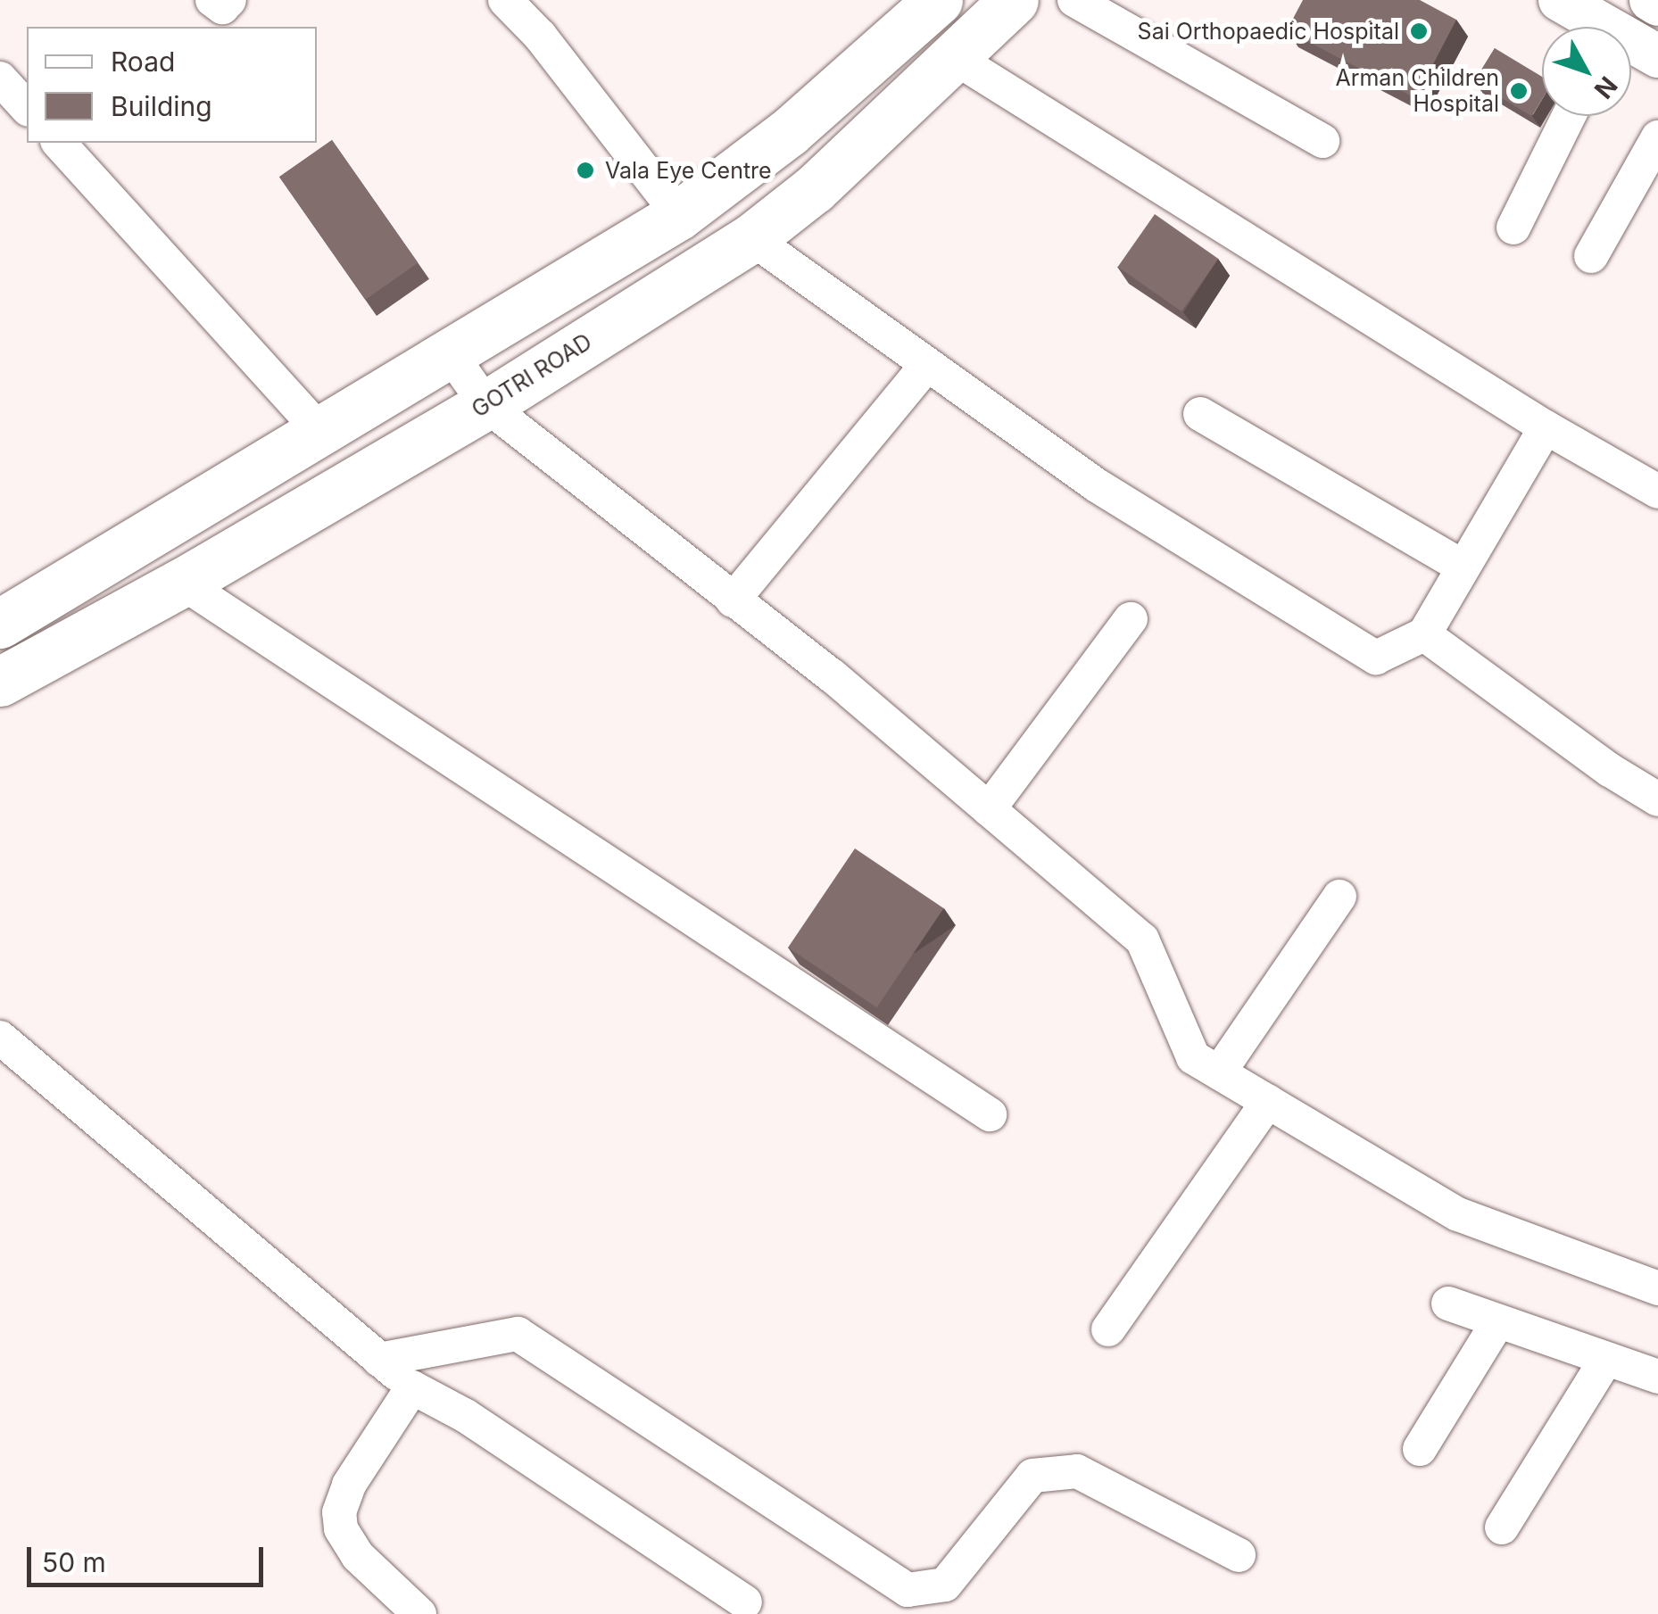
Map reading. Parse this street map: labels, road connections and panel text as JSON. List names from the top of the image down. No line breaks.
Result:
{"streets":{"main road":["GOTRI ROAD"]},"places":["Sai Orthopaedic Hospital","Arman Children Hospital","Vala Eye Centre"],"legend":["Road","Building"],"scale_bar":"50 m","north":"bottom right"}
